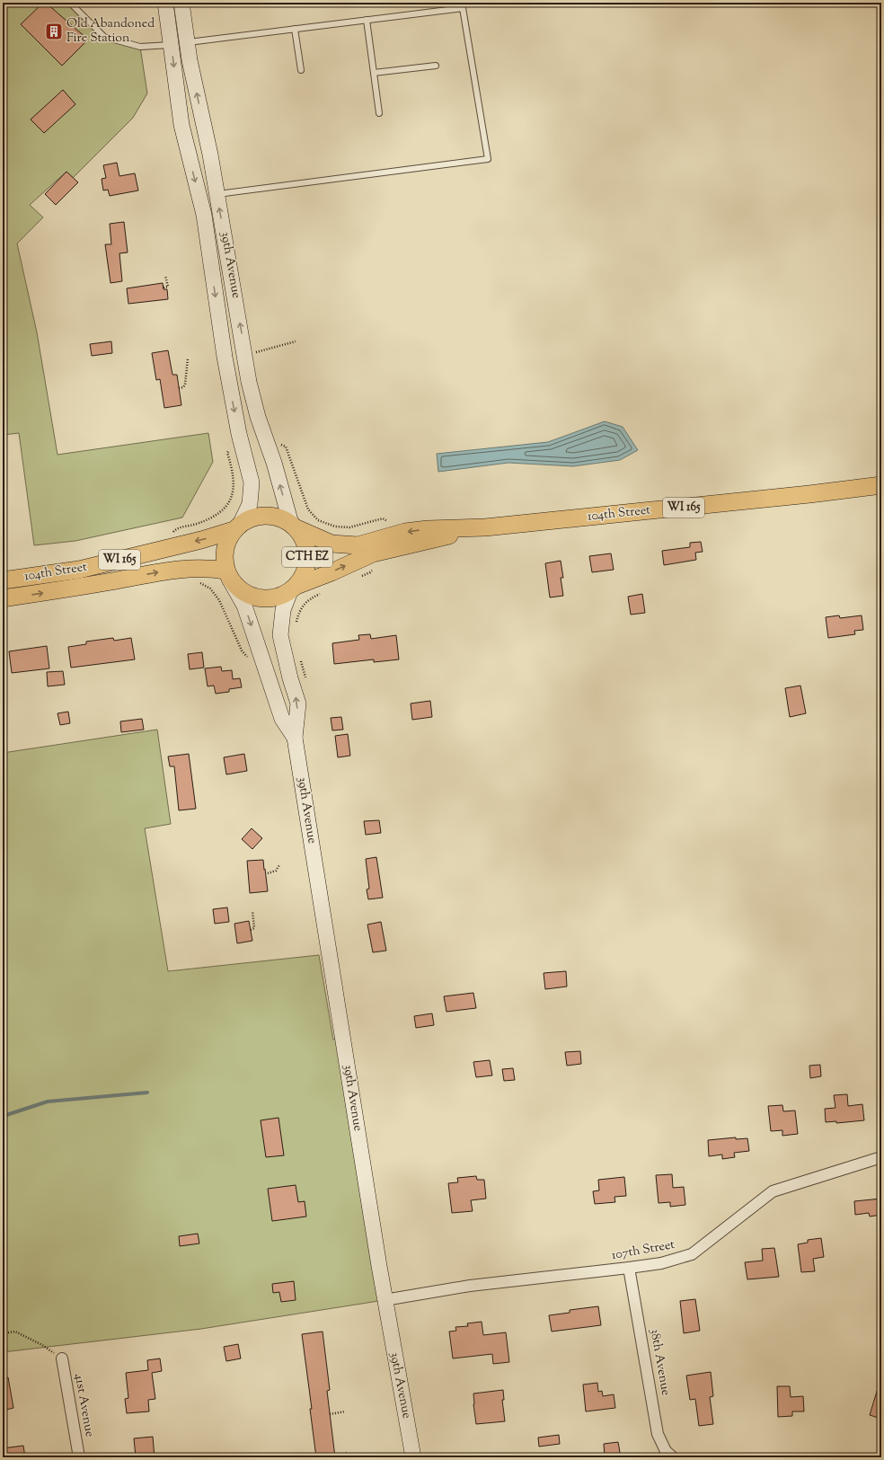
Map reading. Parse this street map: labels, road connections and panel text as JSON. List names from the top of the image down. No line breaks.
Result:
{"streets":{"main road":["39th Avenue","WI 165","104th Street","CTH EZ"],"street":["107th Street","38th Avenue","41st Avenue"]},"crossings":[["39th Avenue","WI 165"],["39th Avenue","104th Street"],["39th Avenue","CTH EZ"],["39th Avenue","107th Street"],["WI 165","104th Street"],["WI 165","CTH EZ"],["104th Street","CTH EZ"],["107th Street","38th Avenue"]],"places":{"building":["Old Abandoned Fire Station"]}}
